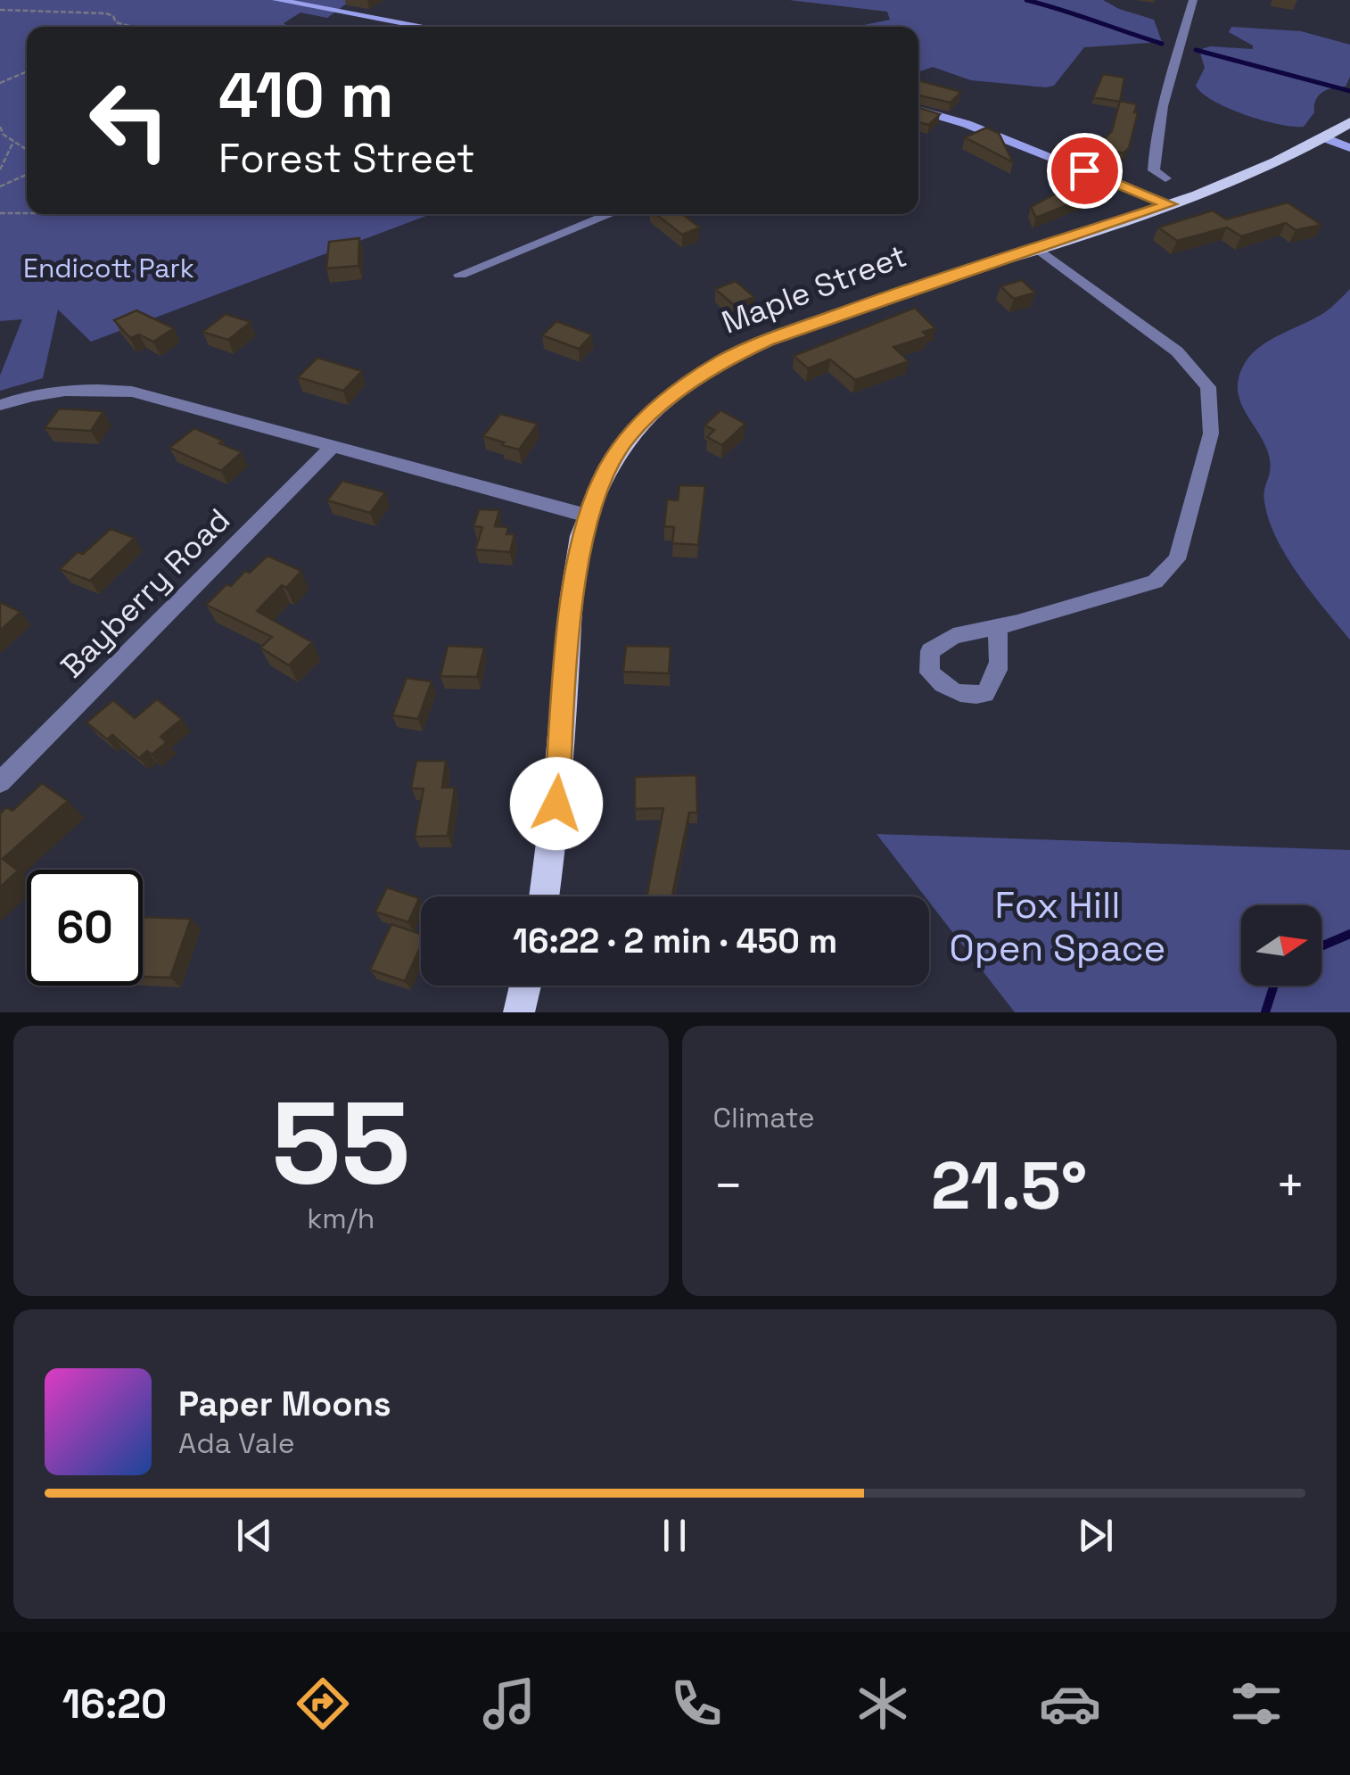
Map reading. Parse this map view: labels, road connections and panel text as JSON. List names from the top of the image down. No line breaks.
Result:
{"streets":{"main road":["Maple Street"],"street":["Bayberry Road"]},"parks":["Endicott Park","Fox Hill Open Space"],"north":"right","page":{"turn":["410 m","Forest Street"],"limit":"60","trip":"16:22 · 2 min · 450 m","tile":[["55","km/h"],"Climate"],"heat":["−","21.5°","+"],"song":["Paper Moons","Ada Vale"],"tabs":"16:20"}}
